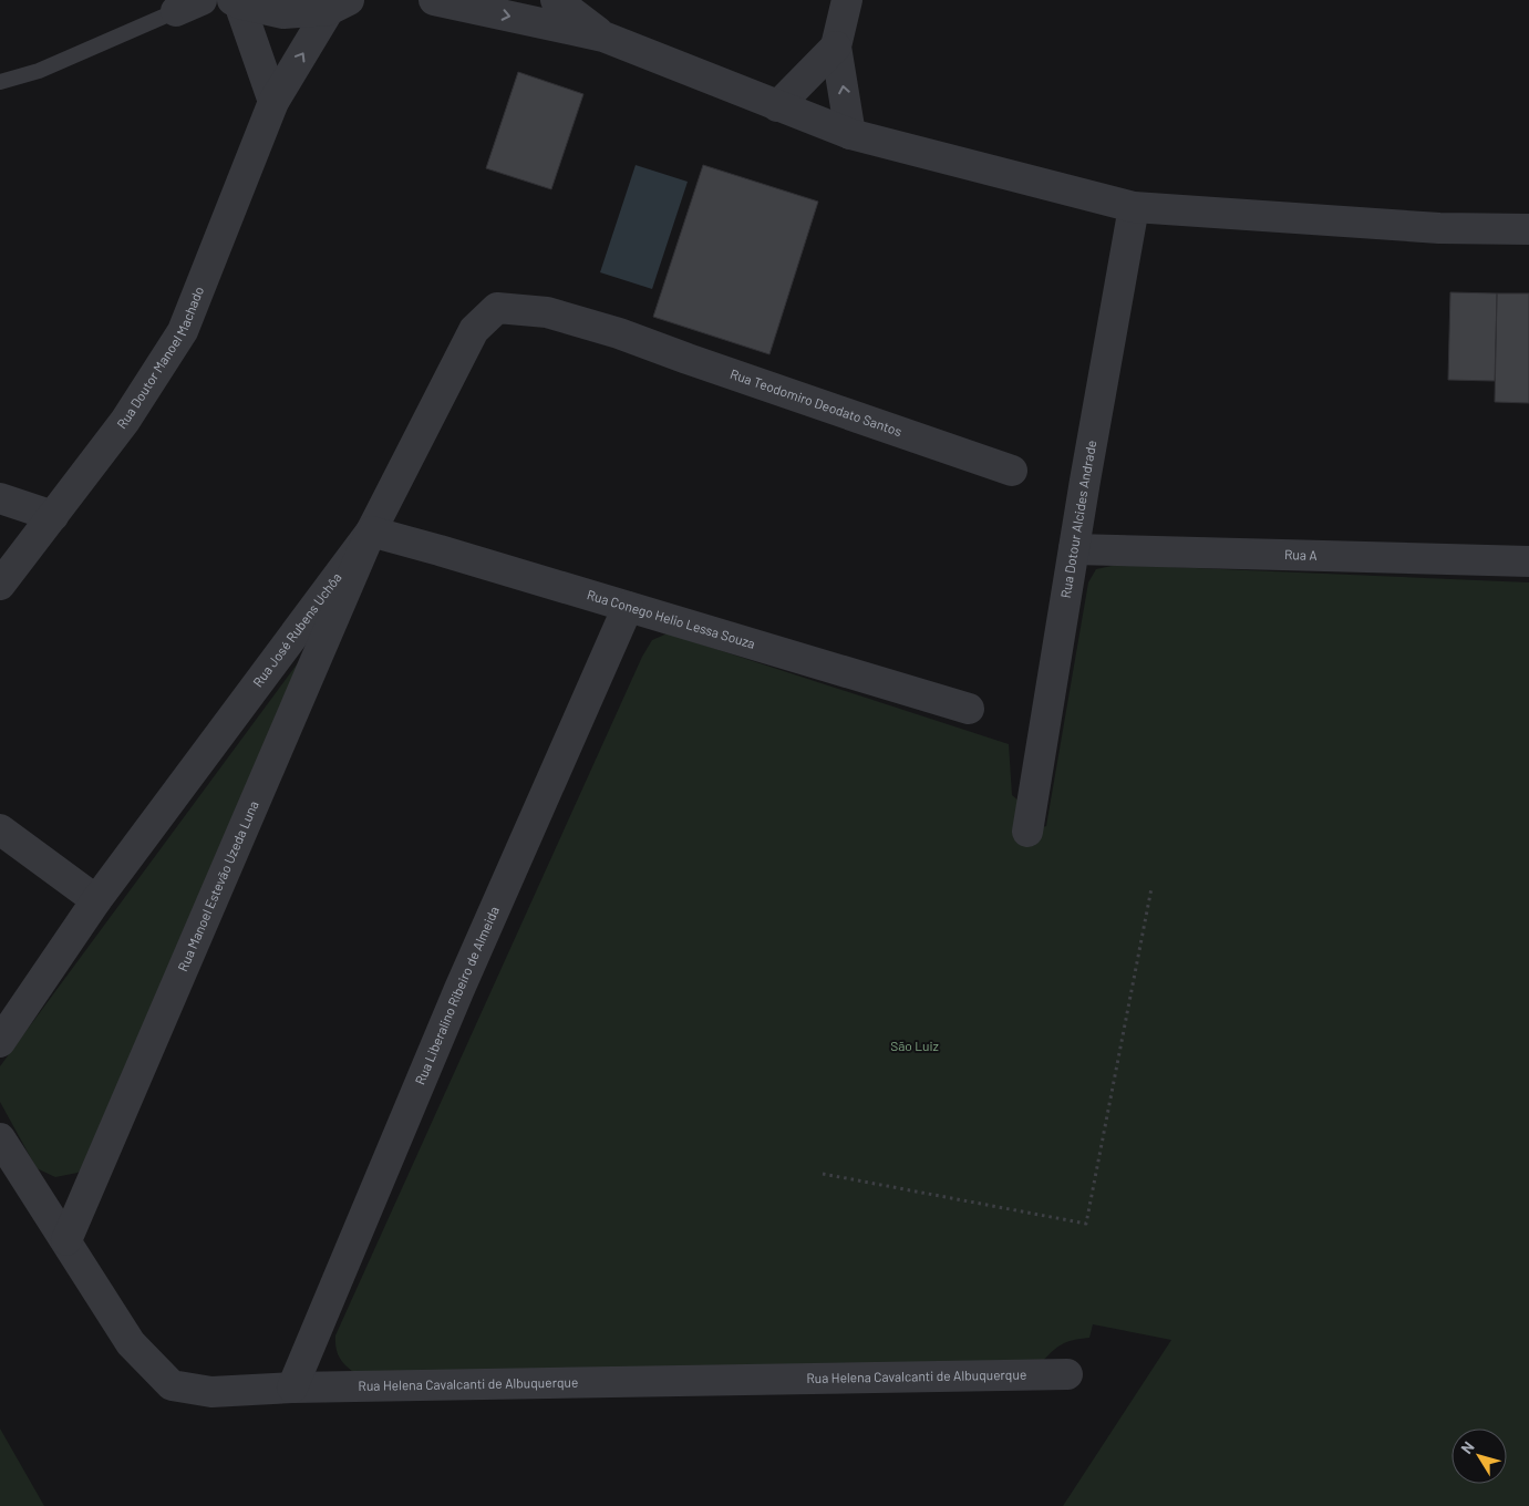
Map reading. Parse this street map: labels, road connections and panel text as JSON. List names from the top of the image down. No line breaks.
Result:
{"streets":{"street":["Rua Doutor Manoel Machado","Rua Teodomiro Deodato Santos","Rua Dotour Alcides Andrade","Rua A","Rua Conego Helio Lessa Souza","Rua José Rubens Uchôa","Rua Manoel Estevão Uzeda Luna","Rua Liberalino Ribeiro de Almeida","Rua Helena Cavalcanti de Albuquerque"]},"crossings":[["Rua Teodomiro Deodato Santos","Rua José Rubens Uchôa"],["Rua Dotour Alcides Andrade","Rua A"],["Rua Conego Helio Lessa Souza","Rua José Rubens Uchôa"],["Rua Conego Helio Lessa Souza","Rua Manoel Estevão Uzeda Luna"],["Rua Conego Helio Lessa Souza","Rua Liberalino Ribeiro de Almeida"],["Rua José Rubens Uchôa","Rua Manoel Estevão Uzeda Luna"],["Rua Manoel Estevão Uzeda Luna","Rua Helena Cavalcanti de Albuquerque"],["Rua Liberalino Ribeiro de Almeida","Rua Helena Cavalcanti de Albuquerque"]],"parks":["São Luiz"],"north":"top left"}
